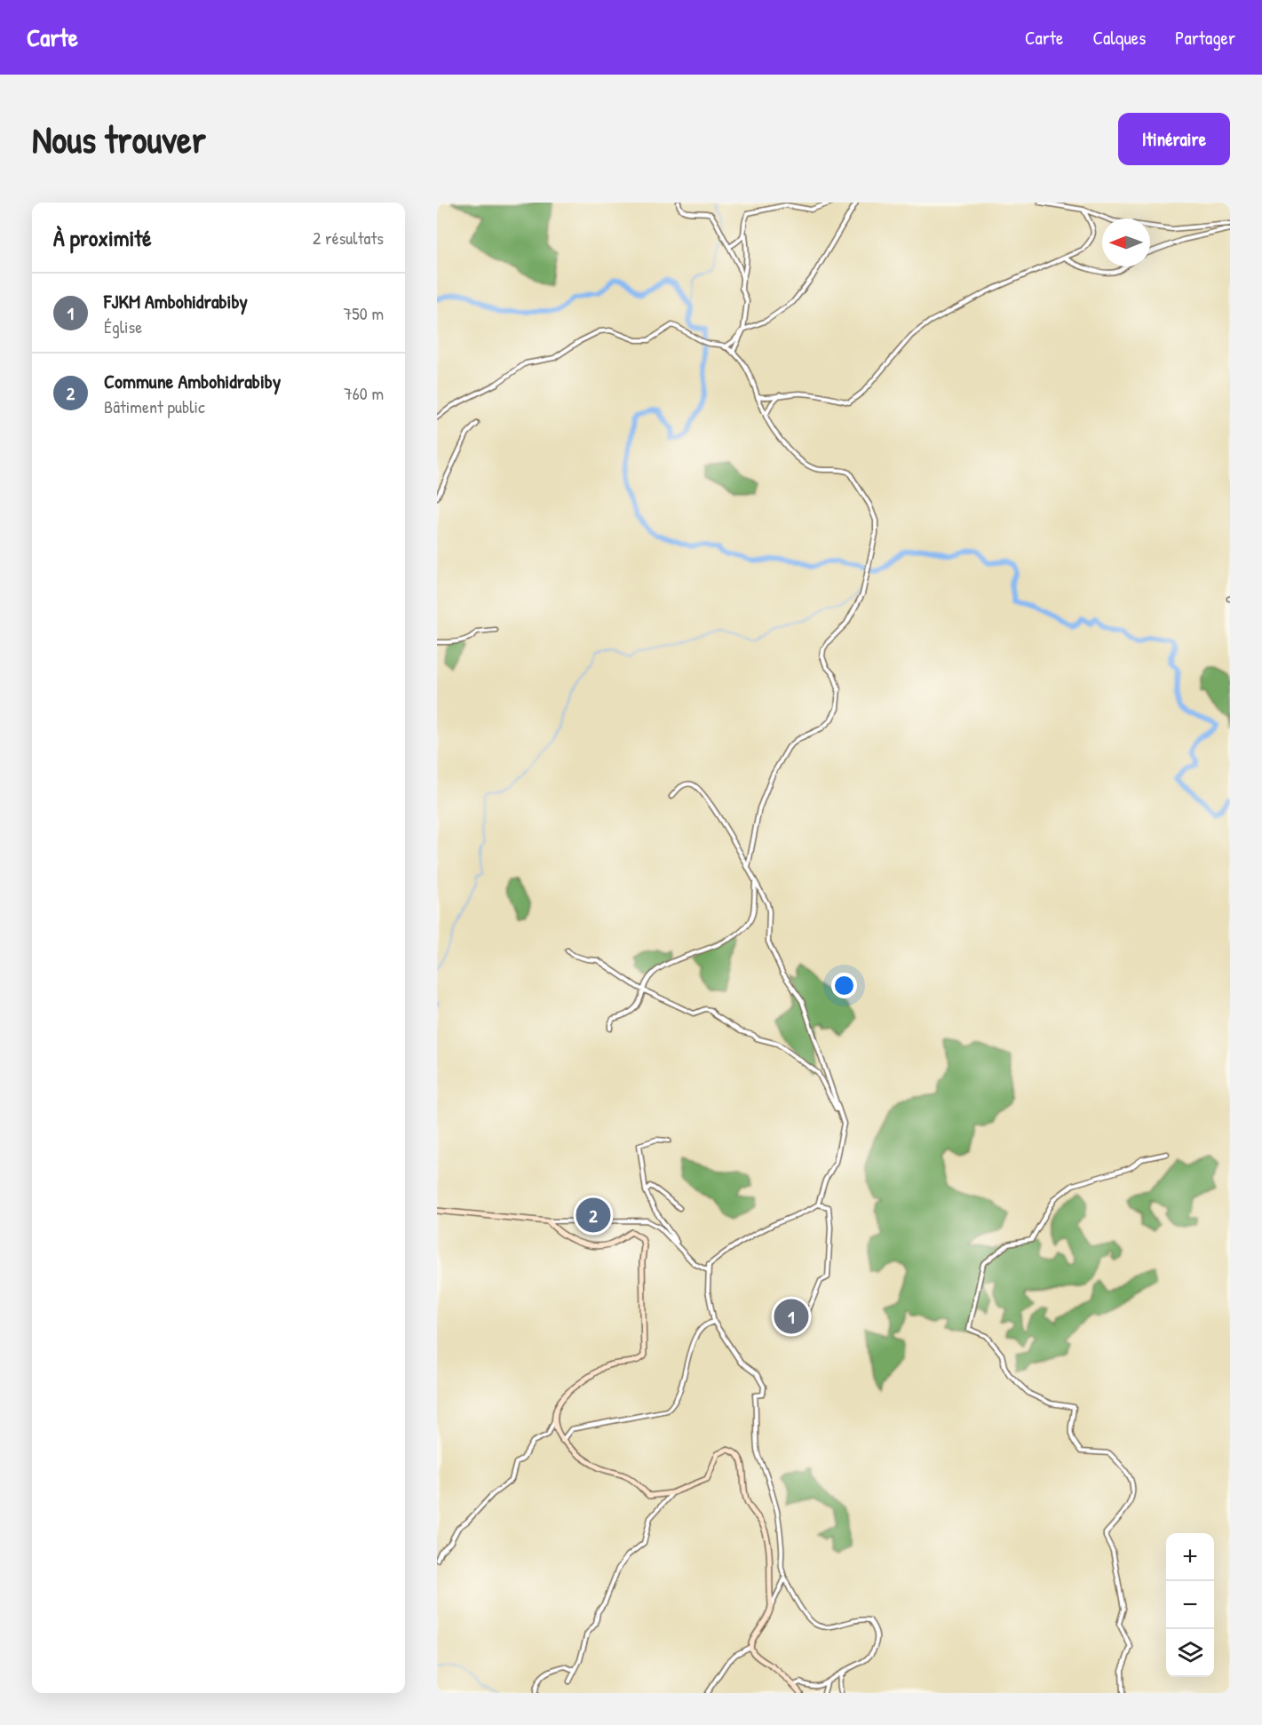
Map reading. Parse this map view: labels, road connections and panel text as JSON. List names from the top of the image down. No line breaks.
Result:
{"north":"left","page":{"header":"Carte","nav":["Carte","Calques","Partager"],"buttons":"Itinéraire","title":"Nous trouver","heading":["À proximité","2 résultats"],"list":[{"mark":"1","name":"FJKM Ambohidrabiby","note":"Église","value":"750 m"},{"mark":"2","name":"Commune Ambohidrabiby","note":"Bâtiment public","value":"760 m"}],"pins":["2","1"],"map_buttons":["+","−"]}}
